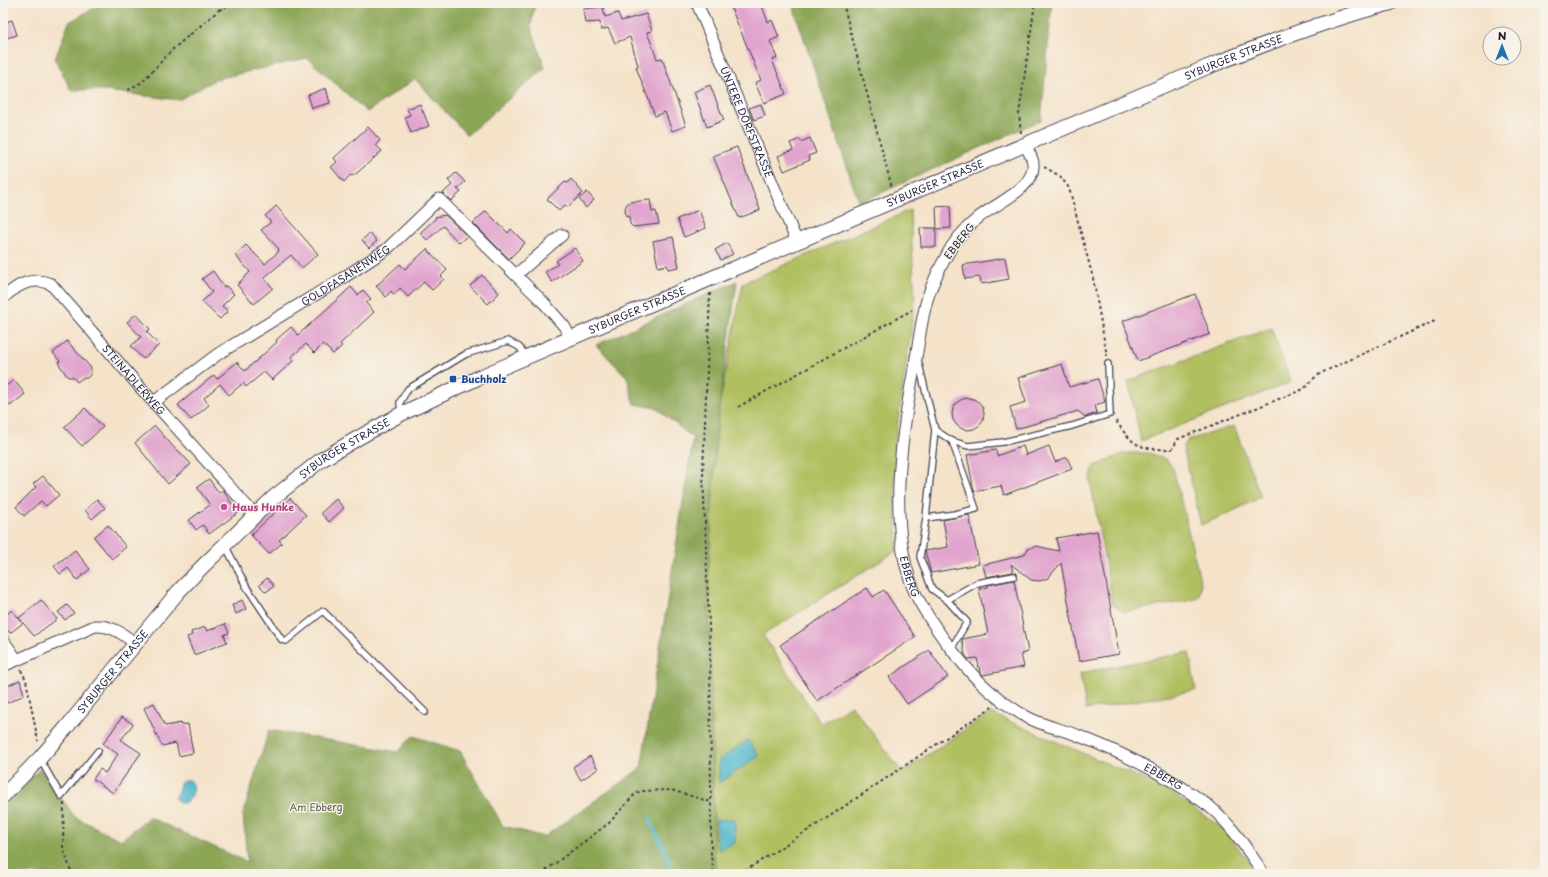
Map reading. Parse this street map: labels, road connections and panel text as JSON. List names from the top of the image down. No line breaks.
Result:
{"streets":{"street":["SYBURGER STRASSE","UNTERE DORFSTRASSE","EBBERG","GOLDFASANENWEG","STEINADLERWEG"]},"crossings":[["SYBURGER STRASSE","UNTERE DORFSTRASSE"],["SYBURGER STRASSE","GOLDFASANENWEG"],["SYBURGER STRASSE","STEINADLERWEG"],["GOLDFASANENWEG","STEINADLERWEG"]],"parks":["Am Ebberg"],"places":{"transit":["Buchholz"],"other":["Haus Hunke"]},"north":"top"}
